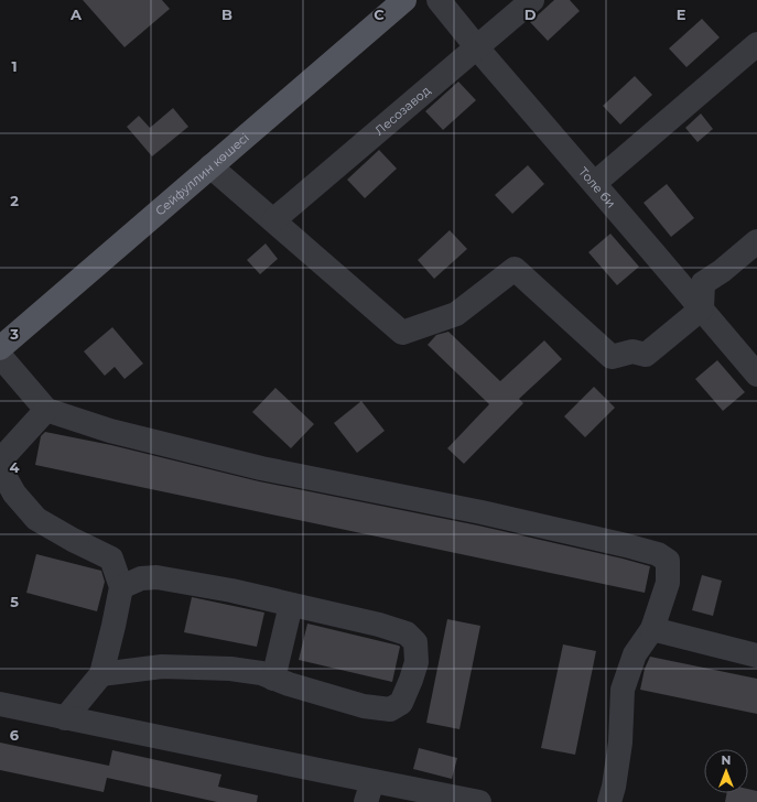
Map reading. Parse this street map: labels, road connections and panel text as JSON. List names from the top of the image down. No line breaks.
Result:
{"streets":{"main road":["Сейфуллин көшесі"],"street":["Лесозавод","Толе би"]},"crossings":[["Лесозавод","Толе би"]],"north":"top","grid":{"columns":["A","B","C","D","E"],"rows":["1","2","3","4","5","6"]}}
